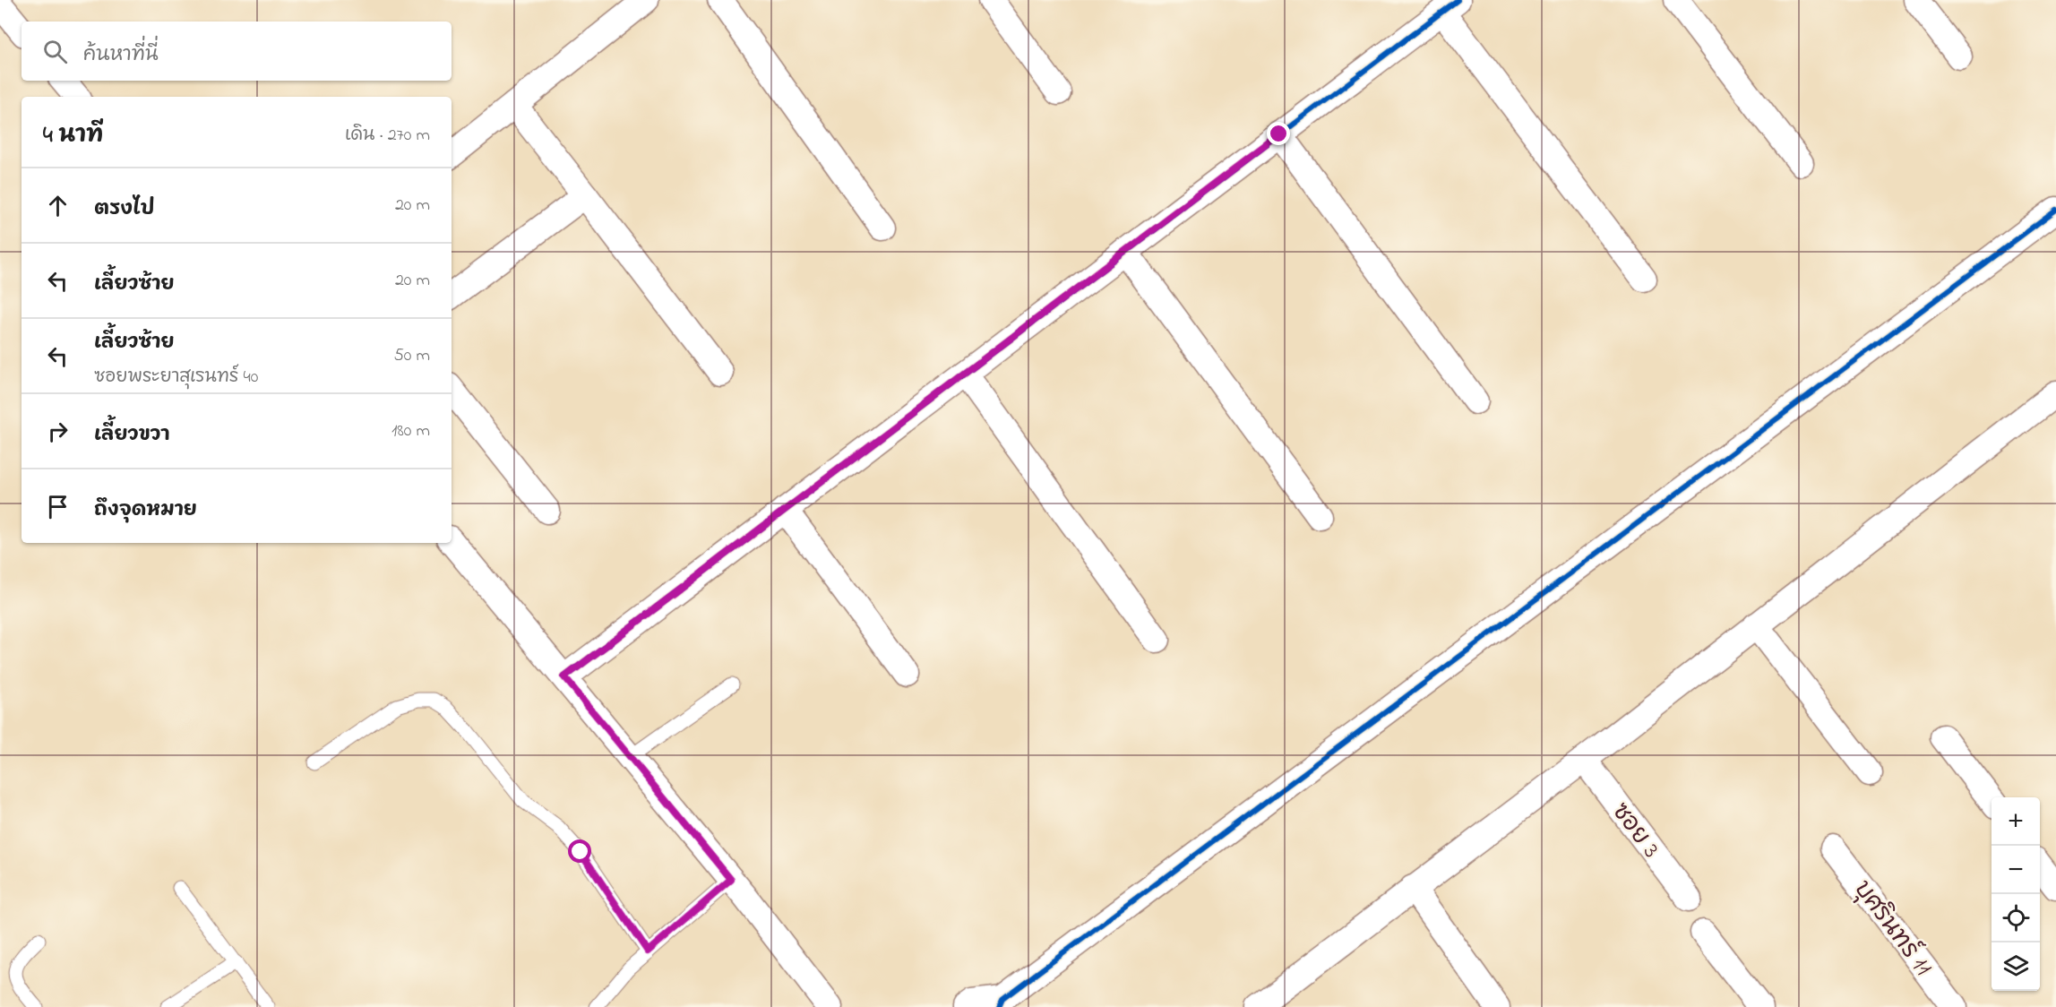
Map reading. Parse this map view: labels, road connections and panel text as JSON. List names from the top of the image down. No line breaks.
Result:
{"streets":{"street":["ซอย 3","บุศรินทร์ 11"]},"page":{"search":"ค้นหาที่นี่","heading":["4 นาที","เดิน · 270 m"],"list":[["ตรงไป","20 m"],["เลี้ยวซ้าย","20 m"],["เลี้ยวซ้าย","ซอยพระยาสุเรนทร์ 40","50 m"],["เลี้ยวขวา","180 m"],"ถึงจุดหมาย"],"map_buttons":["+","−"]}}
